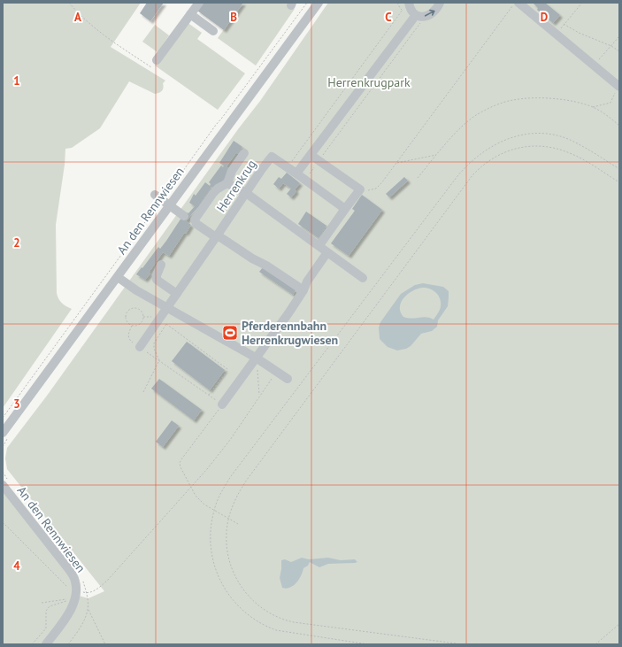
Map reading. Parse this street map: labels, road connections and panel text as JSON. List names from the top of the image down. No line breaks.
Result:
{"streets":{"street":["Herrenkrug","An den Rennwiesen"]},"parks":["Herrenkrugpark"],"places":{"sports":["Pferderennbahn Herrenkrugwiesen"]},"grid":{"columns":["A","B","C","D"],"rows":["1","2","3","4"]}}
